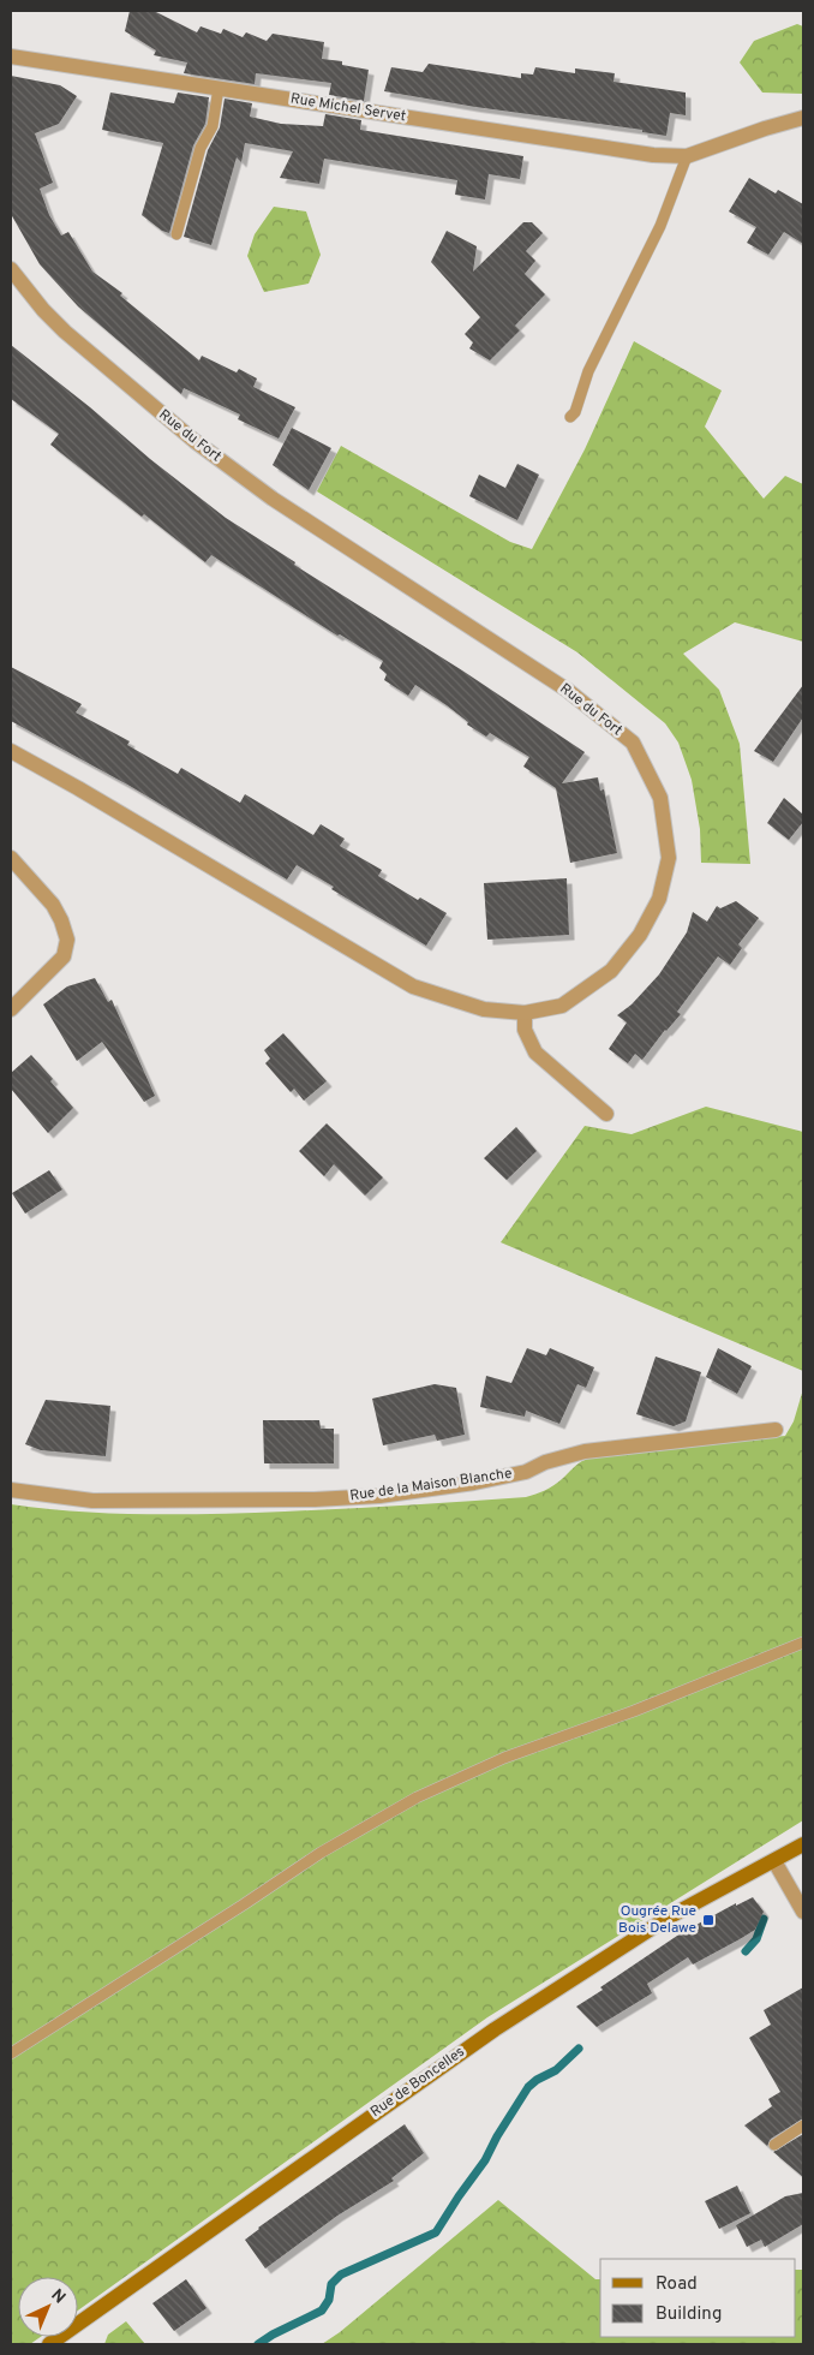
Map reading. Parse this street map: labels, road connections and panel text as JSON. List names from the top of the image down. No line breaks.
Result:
{"streets":{"main road":["Rue de Boncelles"],"street":["Rue Michel Servet","Rue du Fort","Rue de la Maison Blanche"]},"places":{"transit":["Ougrée Rue Bois Delawe"]},"legend":["Road","Building"],"north":"top right"}
